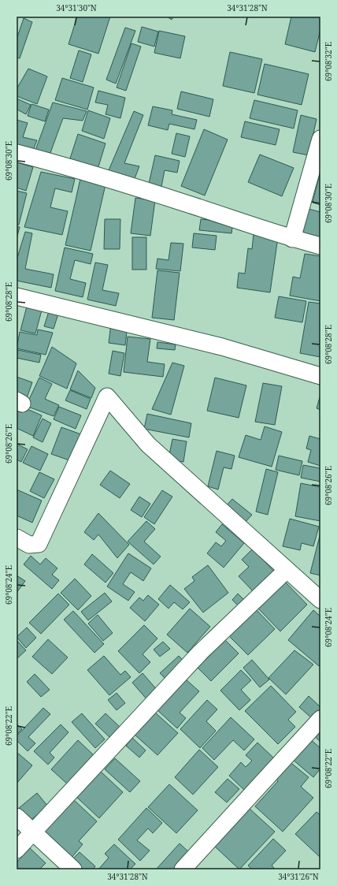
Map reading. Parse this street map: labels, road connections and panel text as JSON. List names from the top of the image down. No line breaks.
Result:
{"coordinates":["34°31'30\"N","34°31'28\"N","69°08'32\"E","69°08'30\"E","69°08'28\"E","69°08'26\"E","69°08'24\"E","69°08'22\"E","34°31'26\"N"]}
